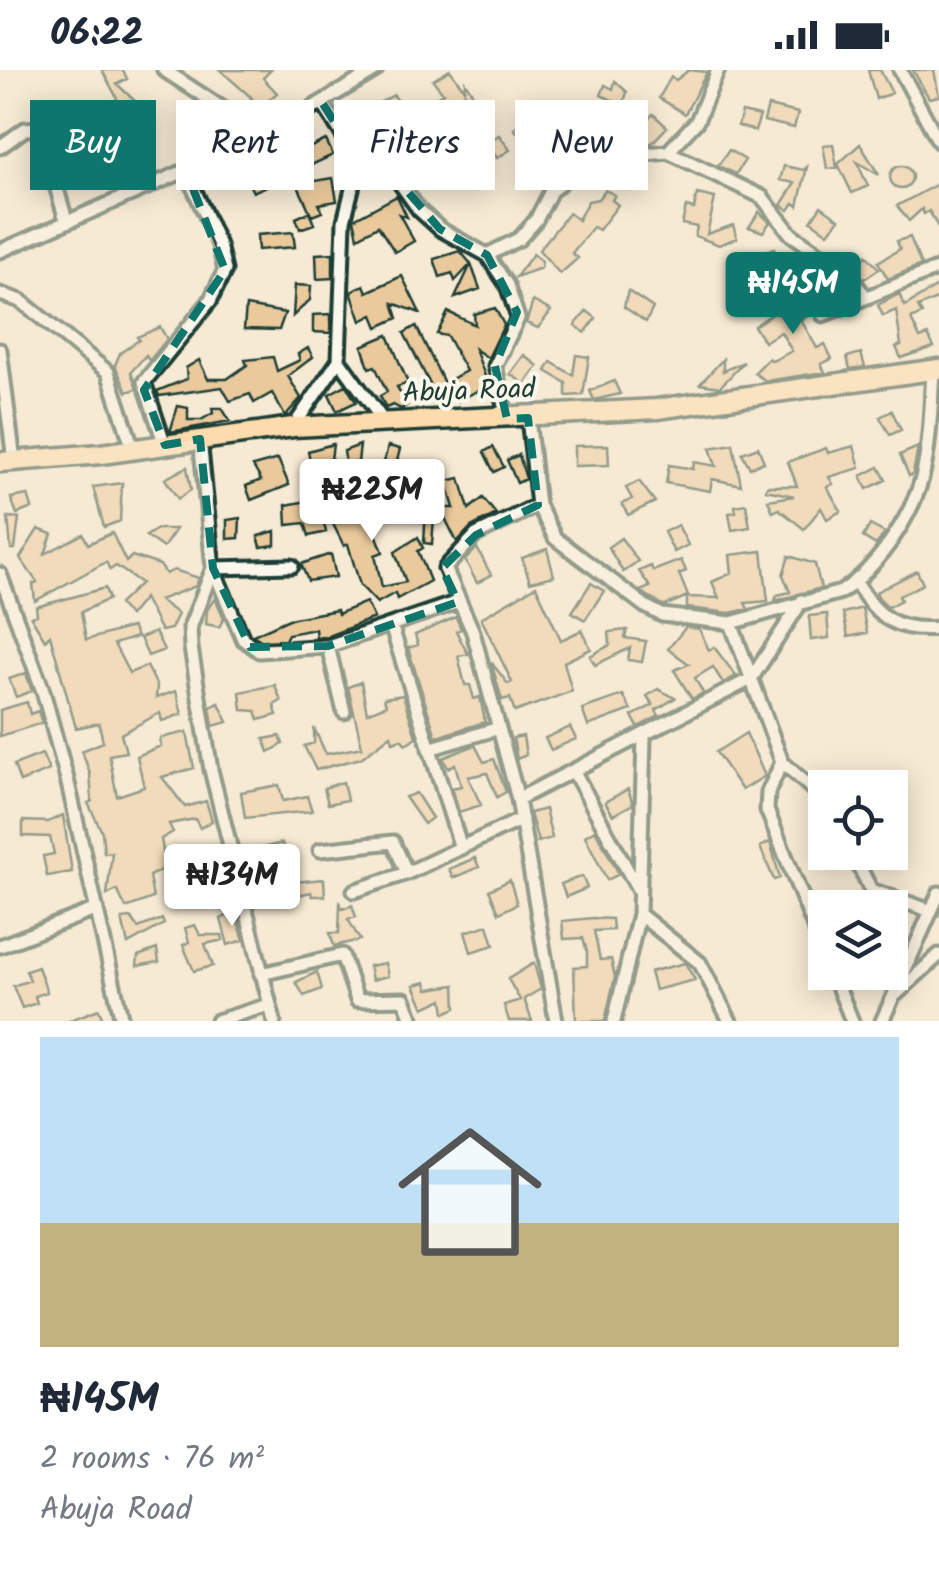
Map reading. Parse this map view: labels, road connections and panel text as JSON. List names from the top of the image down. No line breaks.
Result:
{"streets":{"main road":["Abuja Road"]},"page":{"status":"06:22","chip":["Buy","Rent","Filters","New"],"price":["₦145M","₦225M","₦134M"],"list":[{"name":"₦145M","note":"2 rooms · 76 m² · Abuja Road"}]}}
